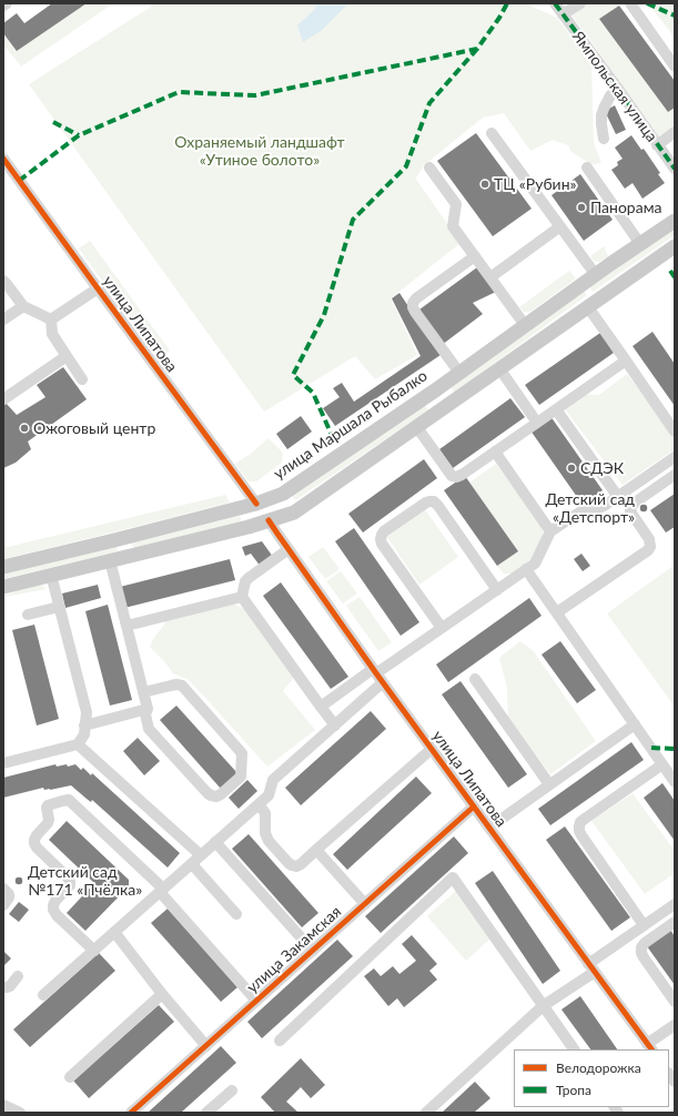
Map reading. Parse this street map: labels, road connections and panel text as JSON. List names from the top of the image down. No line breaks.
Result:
{"streets":{"main road":["улица Липатова","улица Маршала Рыбалко"],"street":["Ямпольская улица","улица Закамская"]},"crossings":[["улица Липатова","улица Маршала Рыбалко"],["улица Липатова","улица Закамская"]],"parks":["Охраняемый ландшафт «Утиное болото»"],"places":["ТЦ «Рубин»","Панорама","Ожоговый центр","СДЭК","Детский сад «Детспорт»","Детский сад №171 «Пчёлка»"],"legend":["Велодорожка","Тропа"]}
